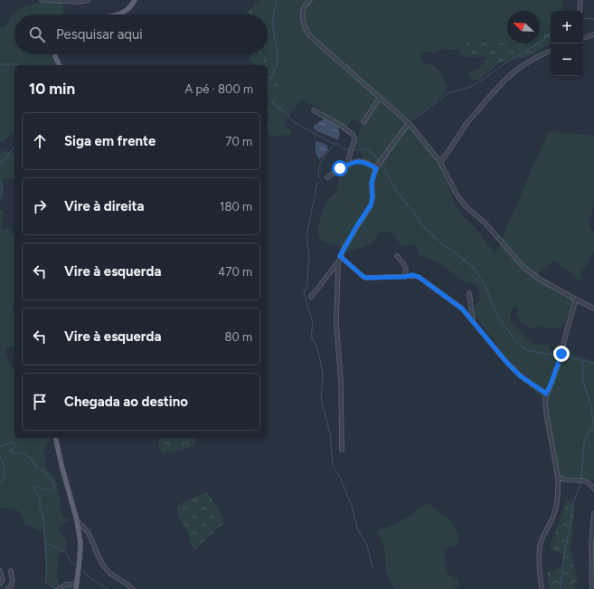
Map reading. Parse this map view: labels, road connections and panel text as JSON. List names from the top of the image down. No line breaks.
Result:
{"north":"top left","page":{"map_buttons":["+","−"],"search":"Pesquisar aqui","heading":["10 min","A pé · 800 m"],"list":[["Siga em frente","70 m"],["Vire à direita","180 m"],["Vire à esquerda","470 m"],["Vire à esquerda","80 m"],"Chegada ao destino"]}}
